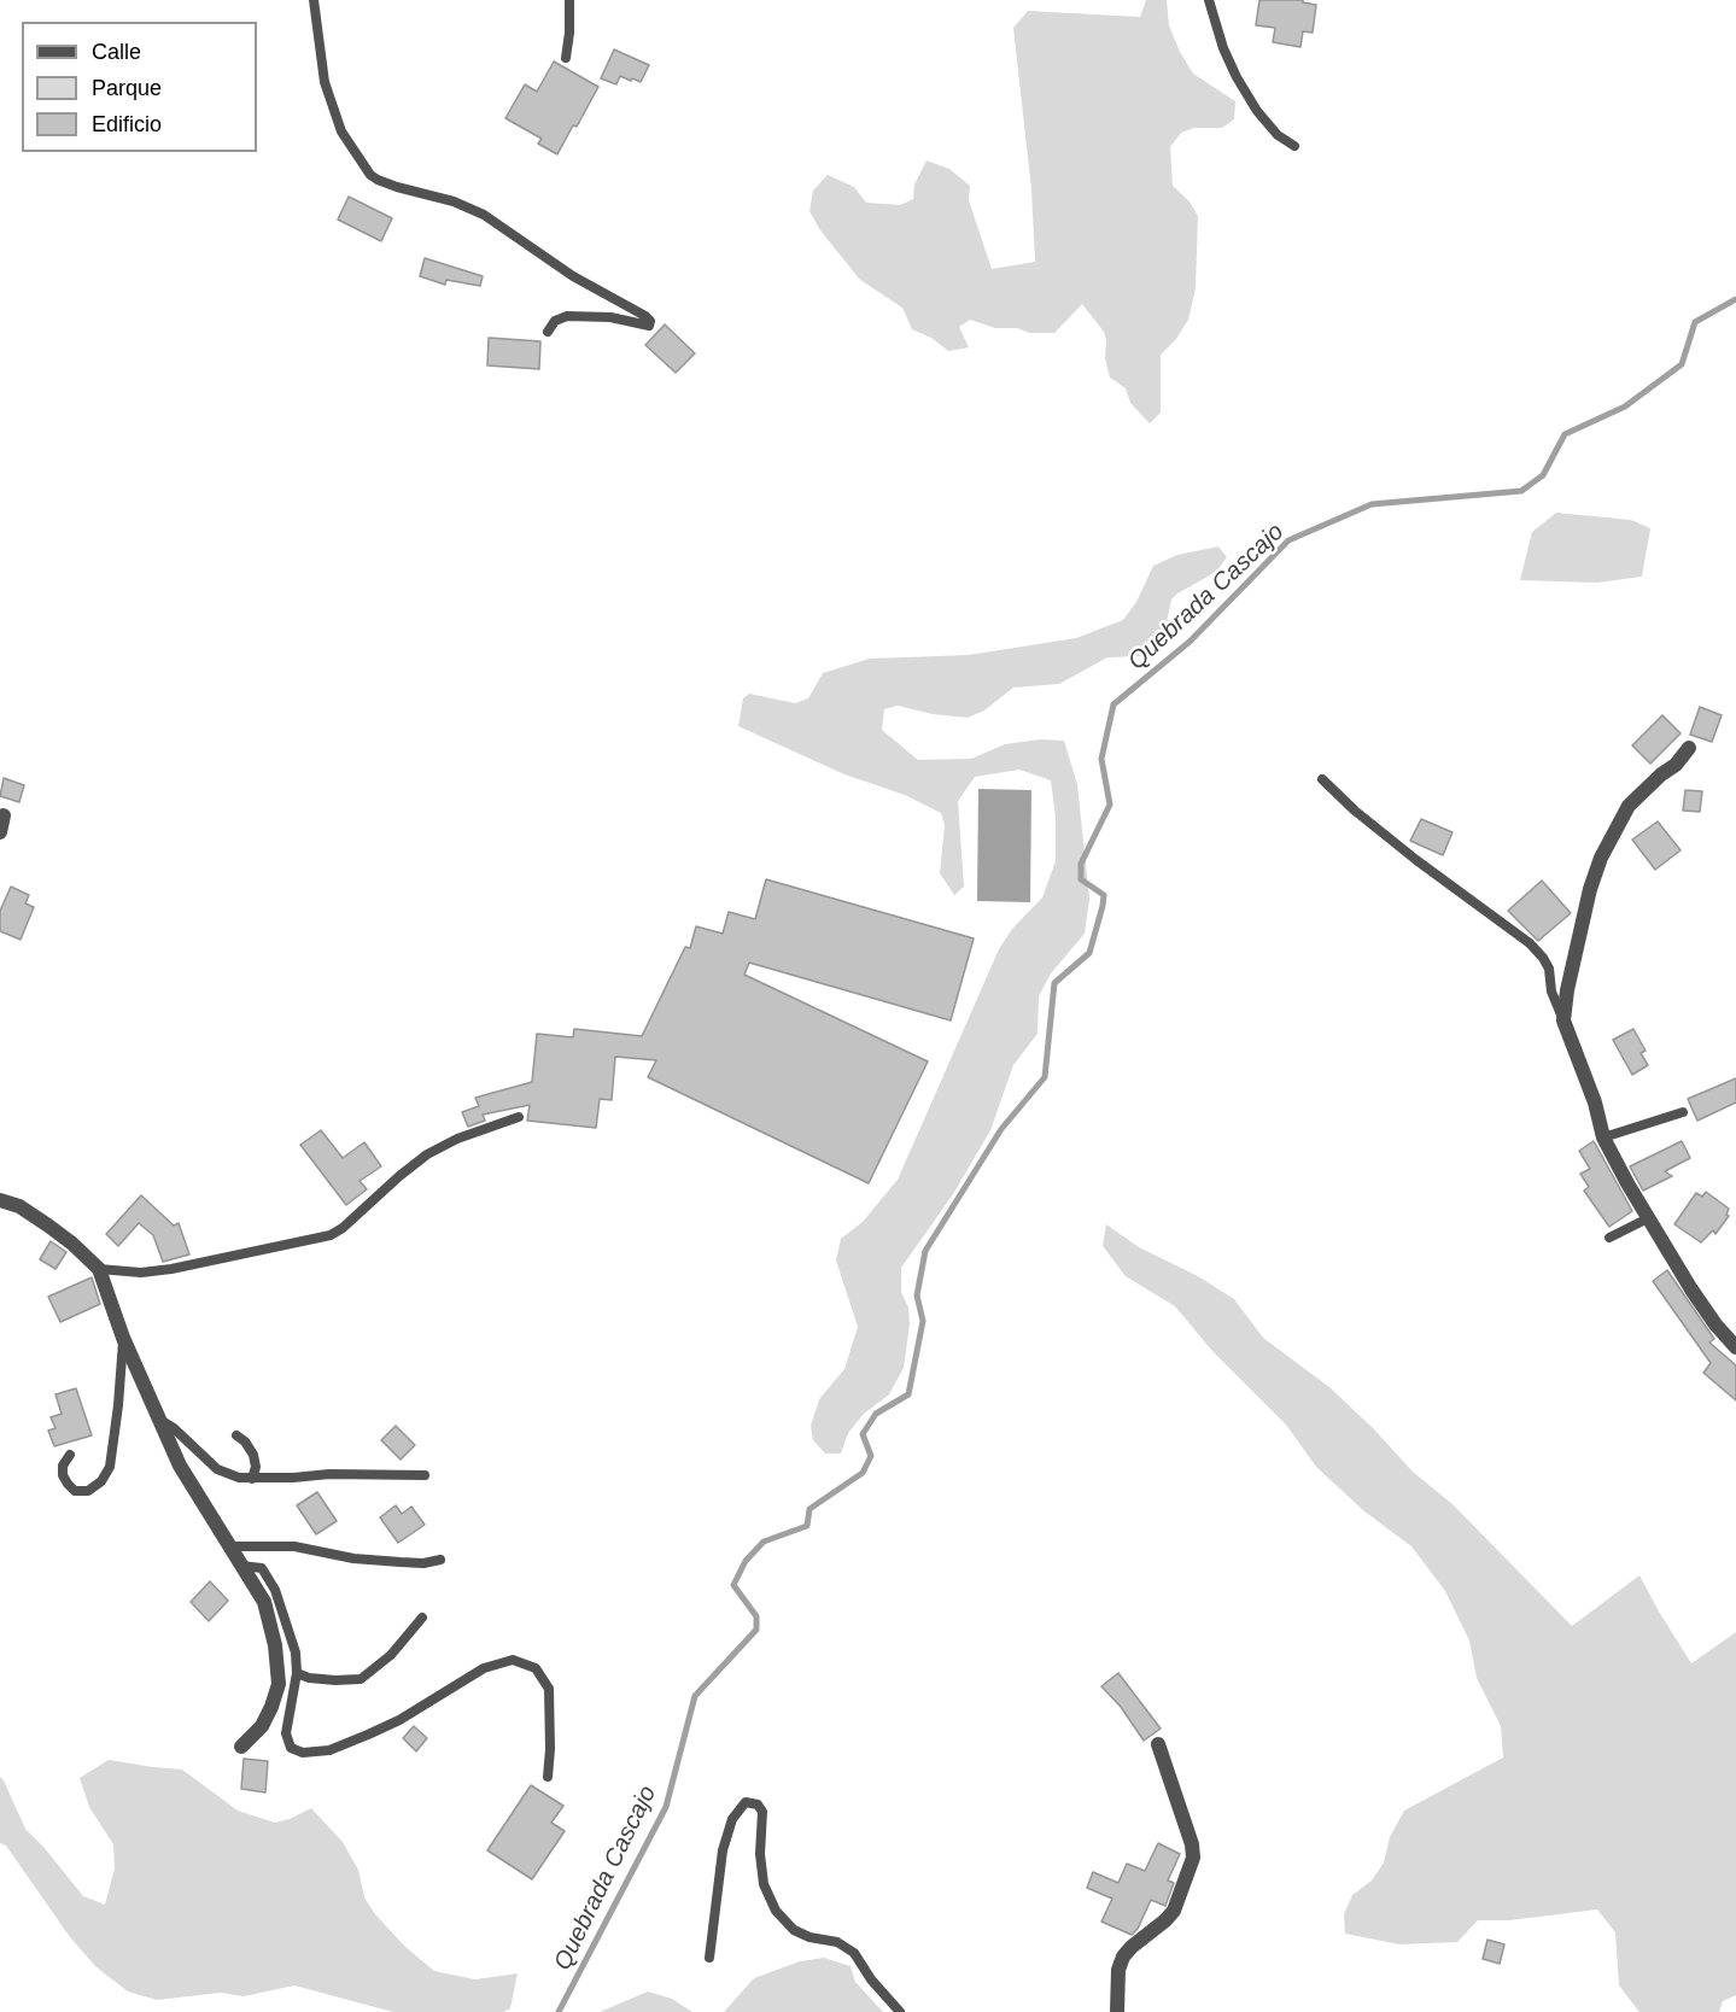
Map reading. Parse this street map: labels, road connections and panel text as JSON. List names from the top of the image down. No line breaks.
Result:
{"water":["Quebrada Cascajo"],"legend":["Calle","Parque","Edificio"]}
